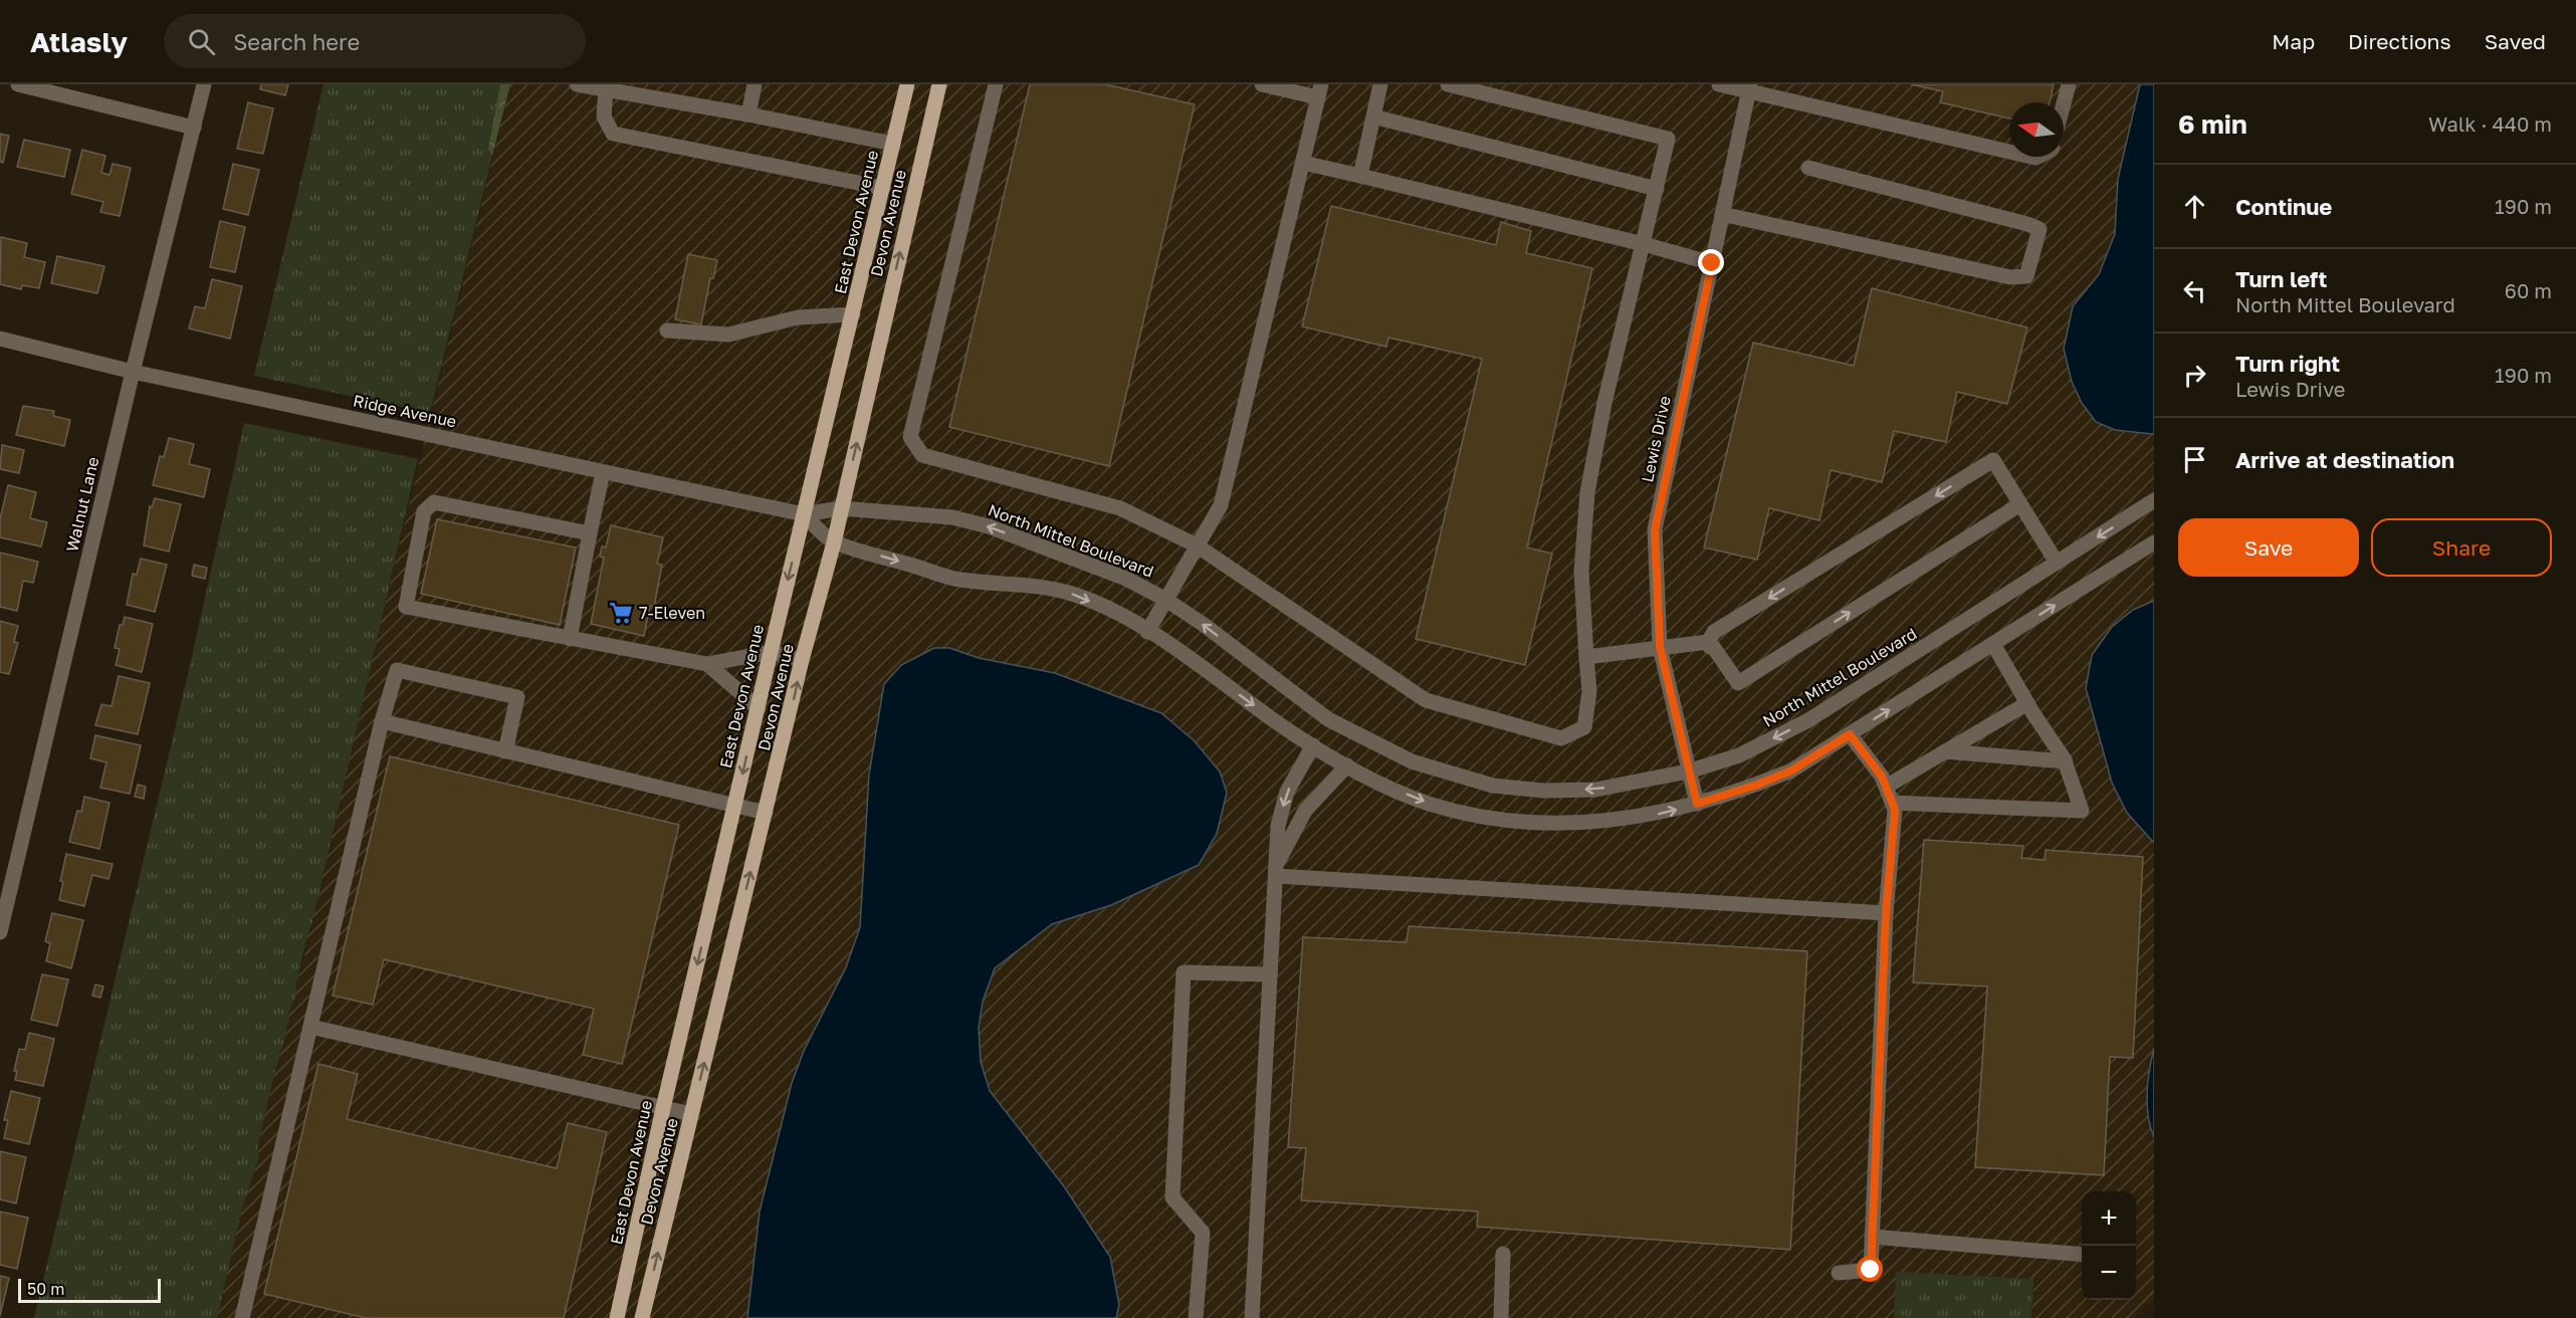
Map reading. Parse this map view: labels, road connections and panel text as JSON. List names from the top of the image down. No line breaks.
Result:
{"streets":{"main road":["East Devon Avenue","Devon Avenue"],"street":["Ridge Avenue","Lewis Drive","Walnut Lane","North Mittel Boulevard"]},"crossings":[["East Devon Avenue","Ridge Avenue"],["East Devon Avenue","North Mittel Boulevard"],["Devon Avenue","North Mittel Boulevard"],["Ridge Avenue","Walnut Lane"],["Ridge Avenue","North Mittel Boulevard"],["Lewis Drive","North Mittel Boulevard"]],"one_way":["East Devon Avenue","Devon Avenue"],"places":{"supermarket":["7-Eleven"]},"scale_bar":"50 m","north":"left","page":{"header":"Atlasly","search":"Search here","nav":["Map","Directions","Saved"],"heading":["6 min","Walk · 440 m"],"list":[["Continue","190 m"],["Turn left","North Mittel Boulevard","60 m"],["Turn right","Lewis Drive","190 m"],"Arrive at destination"],"buttons":["Save","Share"],"map_buttons":["+","−"],"scale":"50 m"}}
